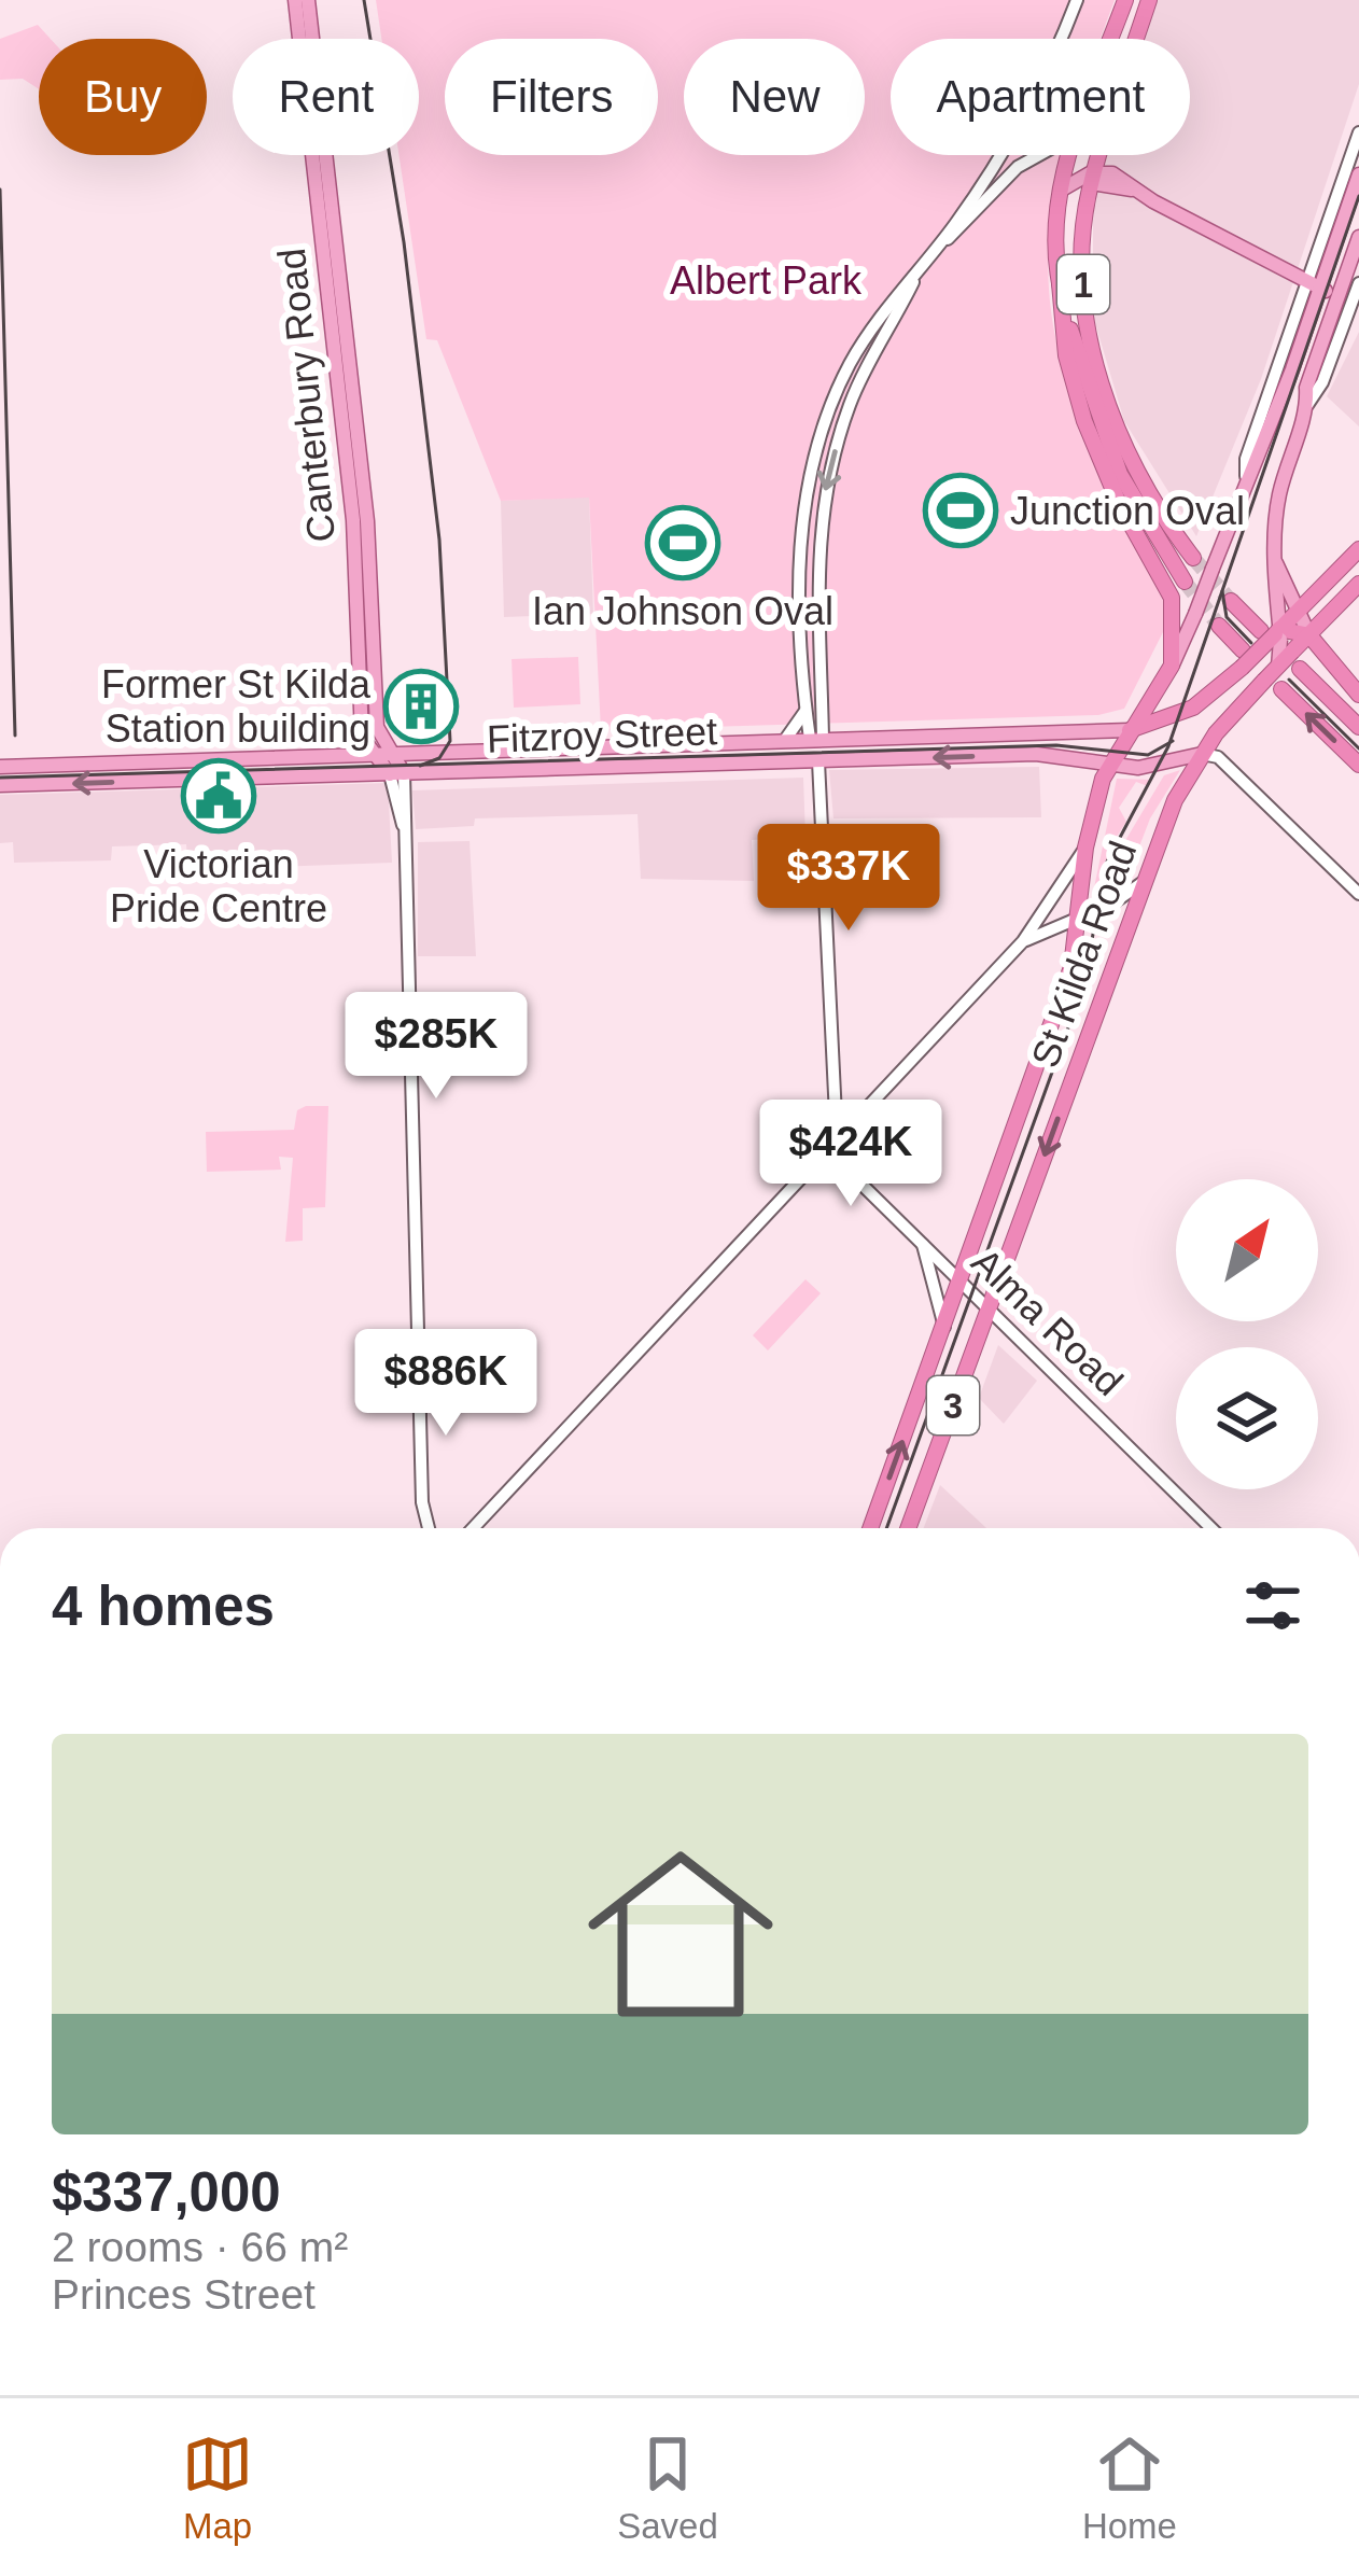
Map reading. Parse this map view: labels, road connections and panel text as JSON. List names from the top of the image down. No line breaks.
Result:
{"streets":{"highway":["1","St Kilda Road","3"],"main road":["Canterbury Road","Fitzroy Street"],"street":["Alma Road"]},"crossings":[["Canterbury Road","Fitzroy Street"],["Fitzroy Street","St Kilda Road"],["St Kilda Road","Alma Road"]],"parks":["Albert Park"],"places":{"sports":["Junction Oval","Ian Johnson Oval"],"building":["Former St Kilda Station building"],"public building":["Victorian Pride Centre"]},"north":"top right","page":{"chip":["Buy","Rent","Filters","New","Apartment"],"price":["$337K","$285K","$424K","$886K"],"heading":"4 homes","list":[{"name":"$337,000","note":"2 rooms · 66 m² · Princes Street"}],"tabs":["Map","Saved","Home"]}}
